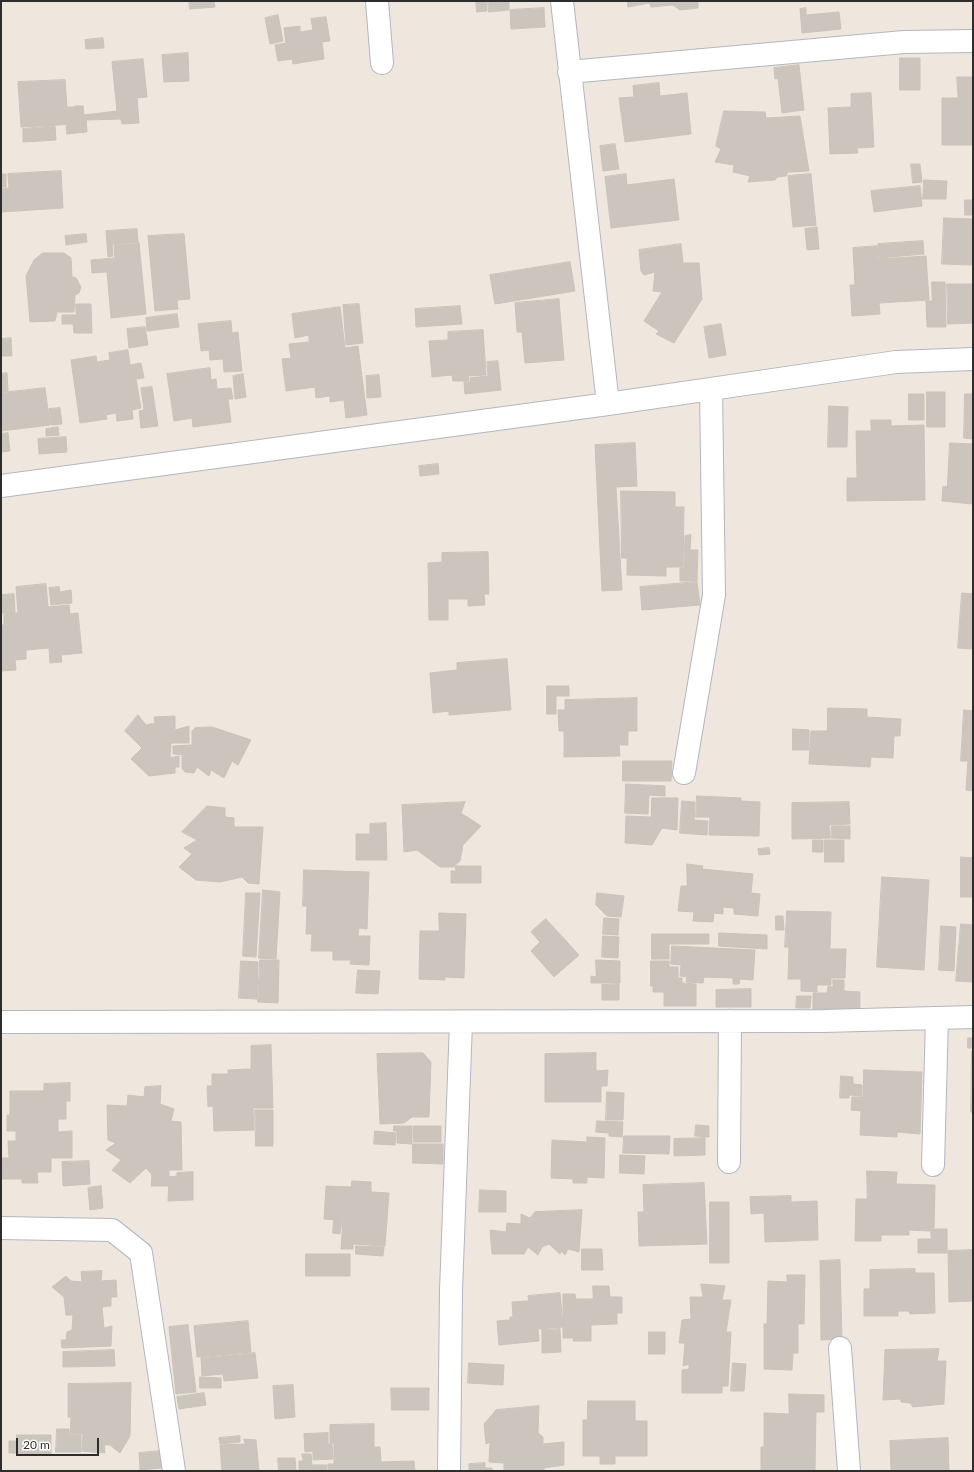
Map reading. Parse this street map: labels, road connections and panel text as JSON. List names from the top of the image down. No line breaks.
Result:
{"scale_bar":"20 m"}
